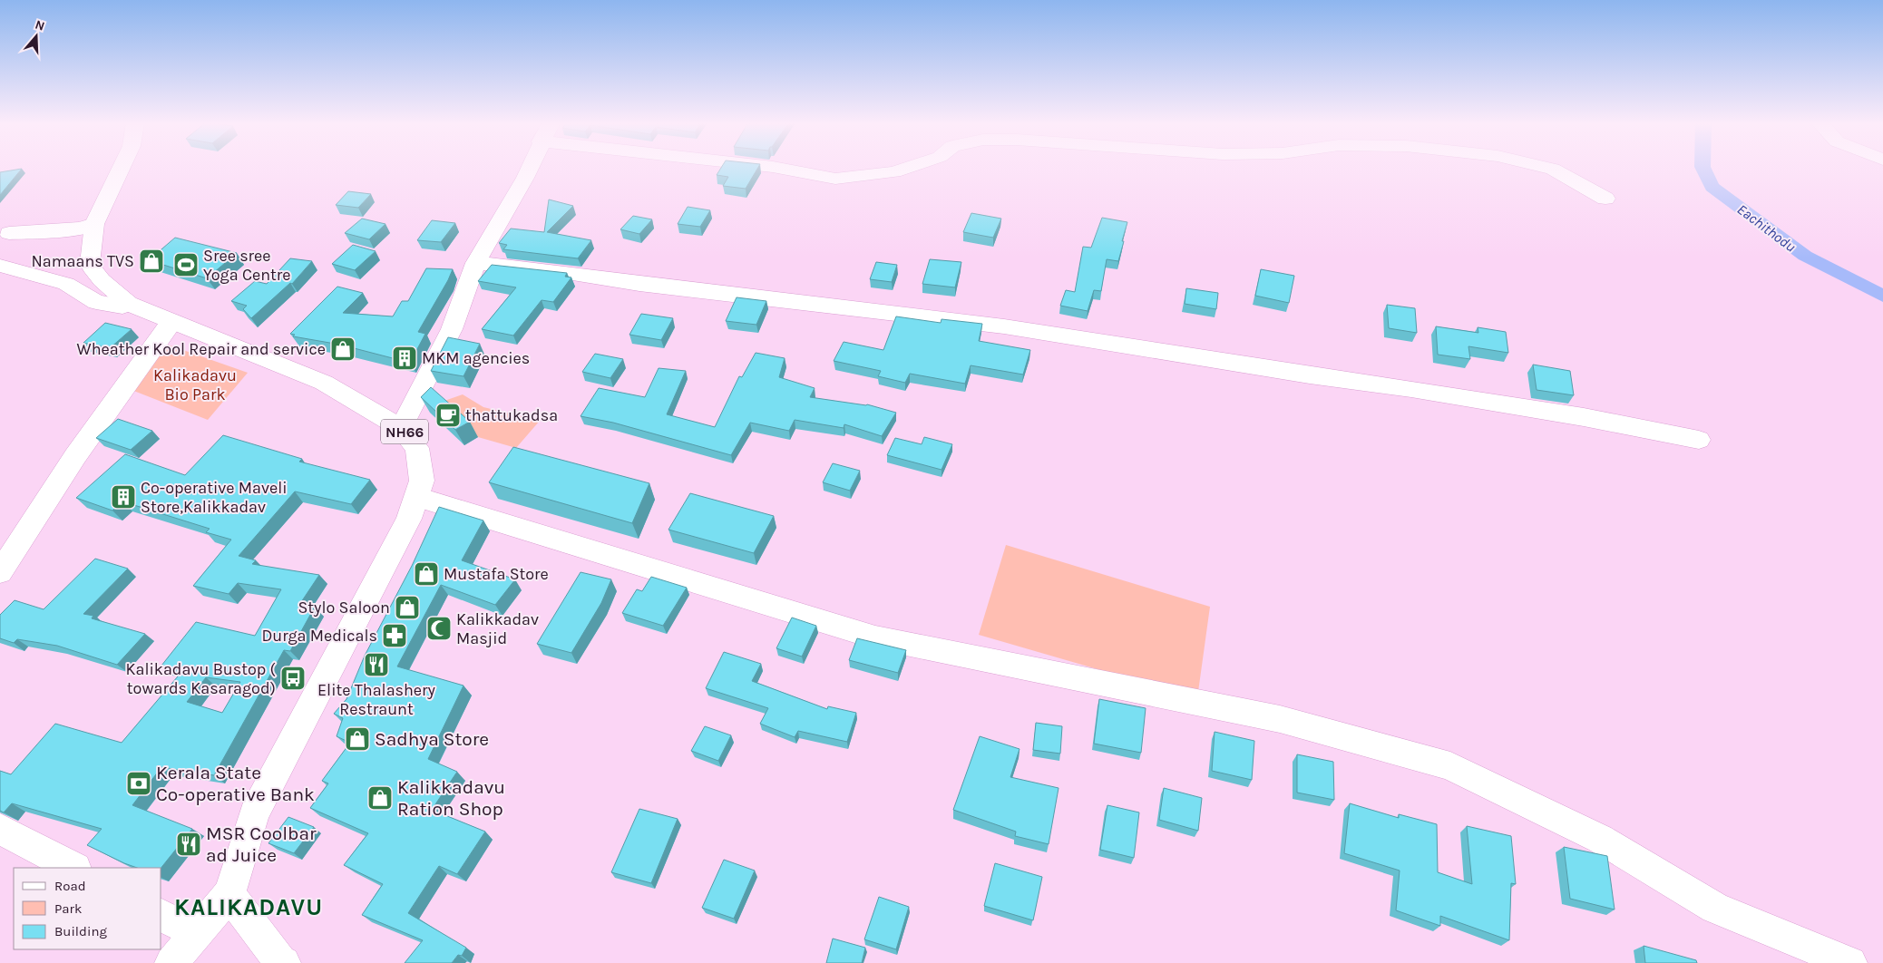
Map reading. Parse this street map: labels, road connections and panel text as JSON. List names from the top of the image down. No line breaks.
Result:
{"streets":{"main road":["NH66"]},"districts":["KALIKADAVU"],"water":["Eachithodu"],"parks":["Kalikadavu Bio Park"],"places":{"shop":["Namaans TVS","Wheather Kool Repair and service","Mustafa Store","Stylo Saloon","Sadhya Store","Kalikkadavu Ration Shop"],"sports":["Sree sree Yoga Centre"],"building":["MKM agencies","Co-operative Maveli Store,Kalikkadav"],"cafe":["thattukadsa"],"mosque":["Kalikkadav Masjid"],"pharmacy":["Durga Medicals"],"restaurant":["Elite Thalashery Restraunt","MSR Coolbar ad Juice"],"bus stop":["Kalikadavu Bustop ( towards Kasaragod)"],"bank":["Kerala State Co-operative Bank"]},"legend":["Road","Park","Building"],"north":"top"}
